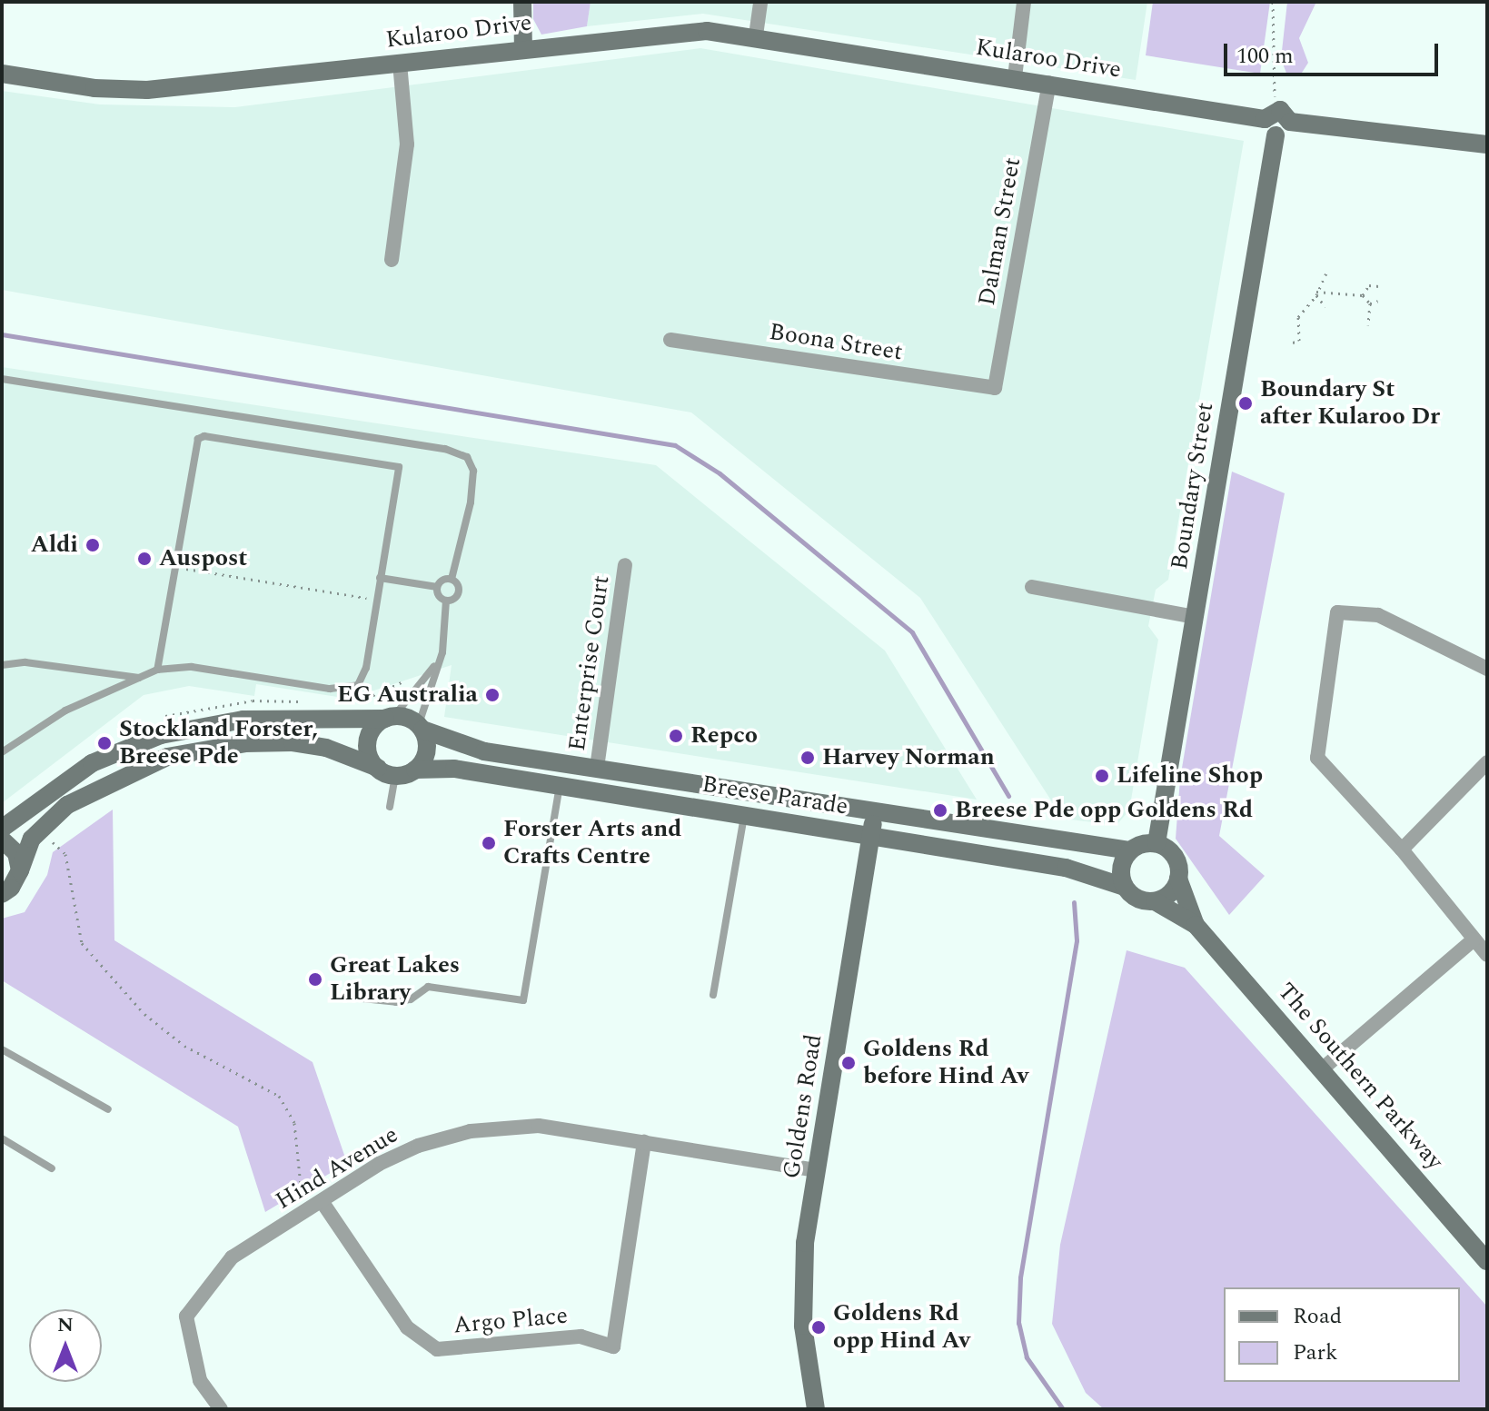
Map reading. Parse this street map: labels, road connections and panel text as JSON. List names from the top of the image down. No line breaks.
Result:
{"streets":{"main road":["Kularoo Drive","Boundary Street","Breese Parade","The Southern Parkway","Goldens Road"],"street":["Dalman Street","Boona Street","Enterprise Court","Hind Avenue","Argo Place"]},"crossings":[["Kularoo Drive","Dalman Street"],["Kularoo Drive","Boundary Street"],["Dalman Street","Boona Street"],["Boundary Street","Breese Parade"],["Boundary Street","The Southern Parkway"],["Enterprise Court","Breese Parade"],["Breese Parade","The Southern Parkway"],["Breese Parade","Goldens Road"],["Goldens Road","Hind Avenue"],["Hind Avenue","Argo Place"]],"places":["Boundary St after Kularoo Dr","Aldi","Auspost","EG Australia","Repco","Stockland Forster, Breese Pde","Harvey Norman","Lifeline Shop","Breese Pde opp Goldens Rd","Forster Arts and Crafts Centre","Great Lakes Library","Goldens Rd before Hind Av","Goldens Rd opp Hind Av"],"legend":["Road","Park"],"scale_bar":"100 m","north":"top"}
